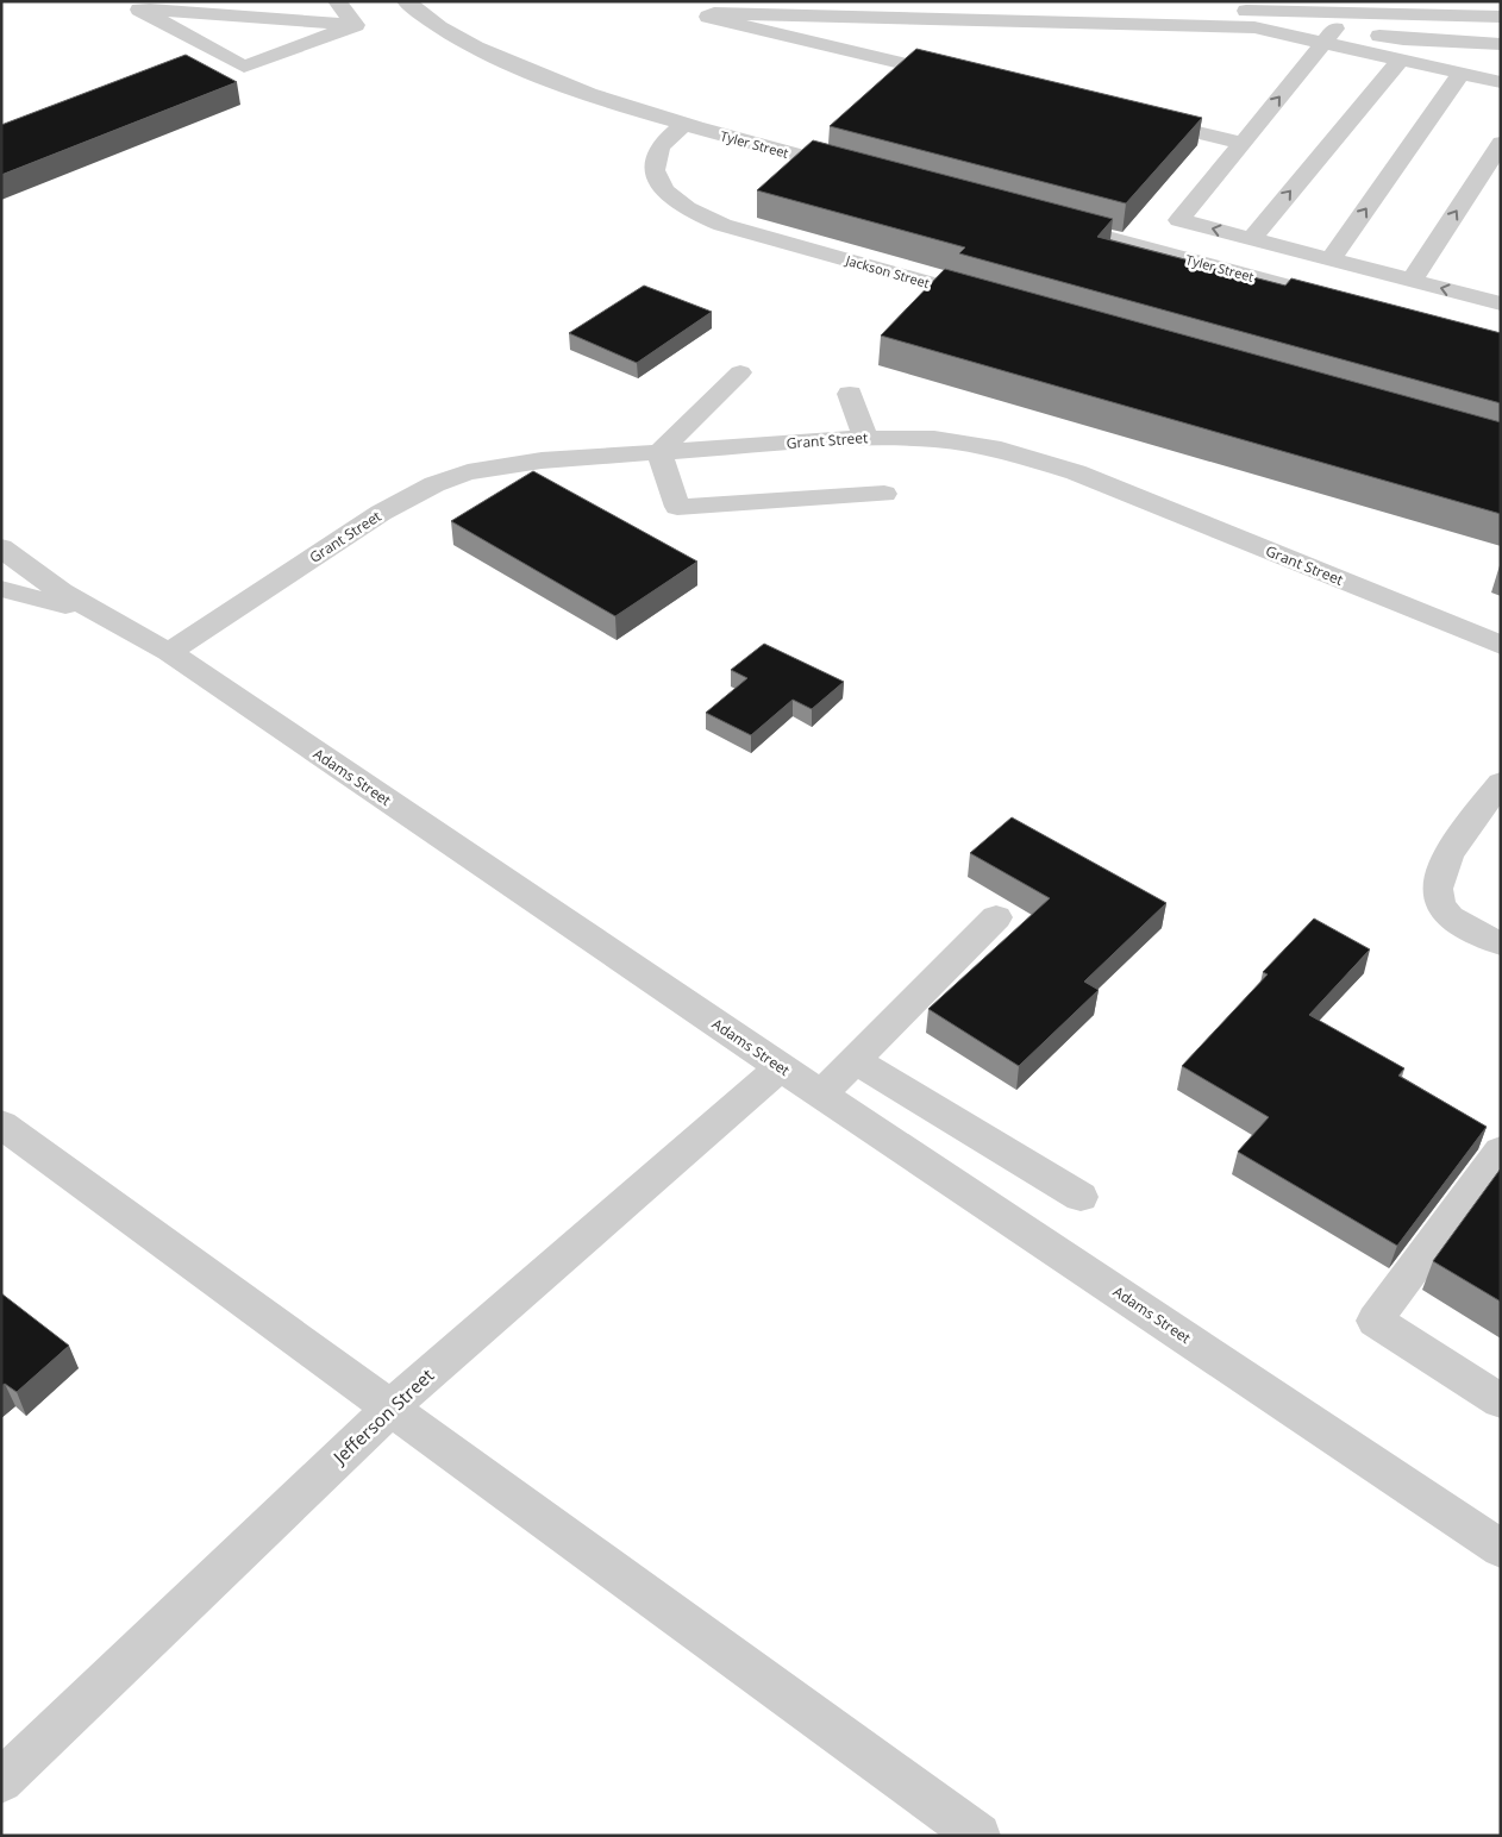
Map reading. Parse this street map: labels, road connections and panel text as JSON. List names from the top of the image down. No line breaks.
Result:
{"streets":{"street":["Tyler Street","Jackson Street","Grant Street","Adams Street","Jefferson Street"]},"crossings":[["Tyler Street","Jackson Street"],["Grant Street","Adams Street"],["Adams Street","Jefferson Street"]]}
